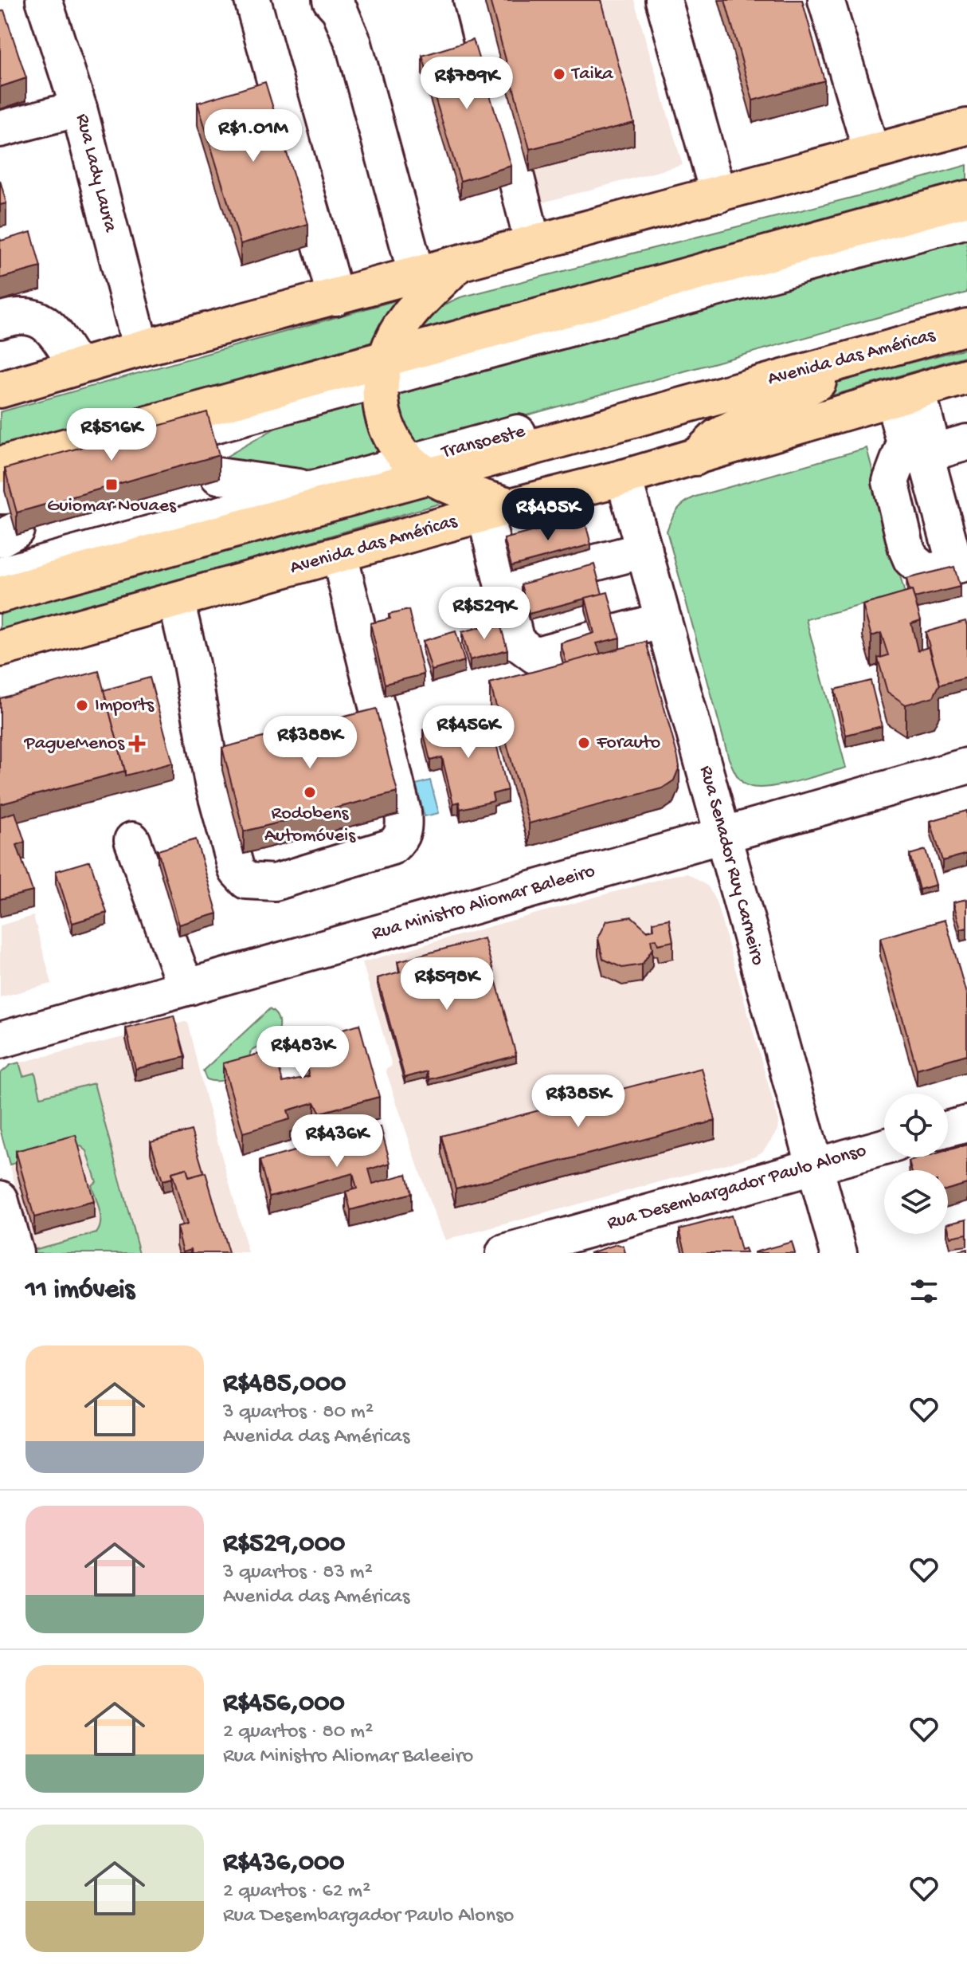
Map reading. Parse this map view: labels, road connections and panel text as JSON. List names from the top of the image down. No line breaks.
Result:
{"streets":{"main road":["Avenida das Américas"],"street":["Rua Lady Laura","Transoeste","Rua Senador Ruy Carneiro","Rua Ministro Aliomar Baleeiro","Rua Desembargador Paulo Alonso"]},"crossings":[["Avenida das Américas","Transoeste"],["Avenida das Américas","Rua Senador Ruy Carneiro"],["Rua Senador Ruy Carneiro","Rua Ministro Aliomar Baleeiro"],["Rua Senador Ruy Carneiro","Rua Desembargador Paulo Alonso"]],"places":{"other":["Taika","Imports","Forauto","Rodobens Automóveis"],"transit":["Guiomar Novaes"],"health":["PagueMenos"]},"page":{"price":["R$789K","R$1.01M","R$516K","R$485K","R$529K","R$456K","R$388K","R$598K","R$483K","R$385K","R$436K"],"heading":"11 imóveis","list":[{"name":"R$485,000","note":"3 quartos · 80 m² · Avenida das Américas"},{"name":"R$529,000","note":"3 quartos · 83 m² · Avenida das Américas"},{"name":"R$456,000","note":"2 quartos · 80 m² · Rua Ministro Aliomar Baleeiro"},{"name":"R$436,000","note":"2 quartos · 62 m² · Rua Desembargador Paulo Alonso"}]}}
